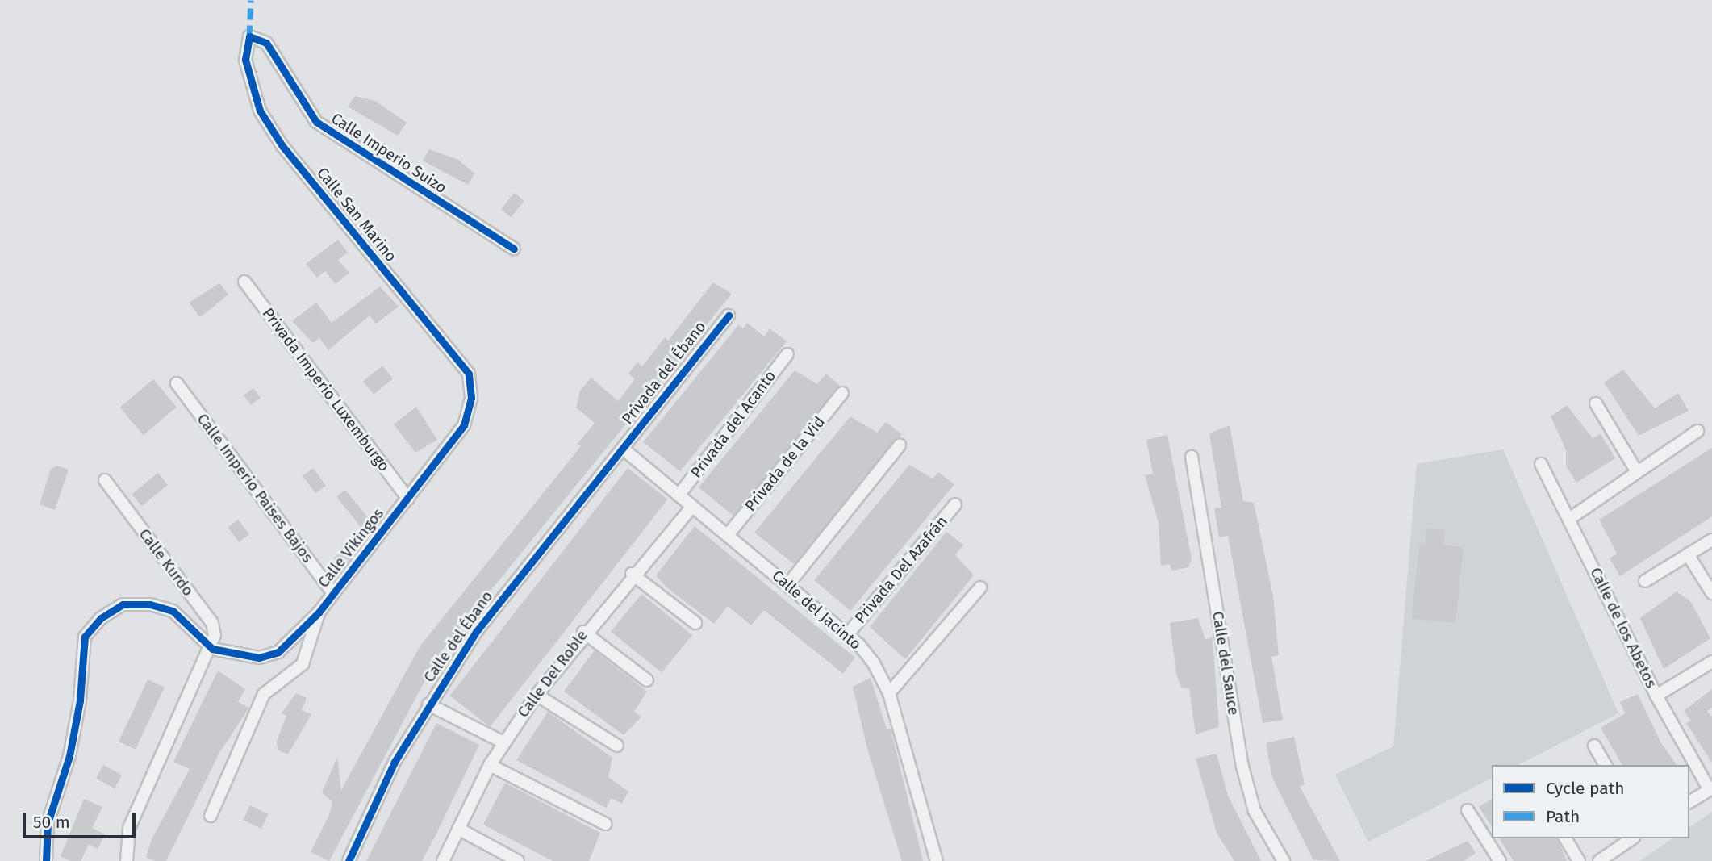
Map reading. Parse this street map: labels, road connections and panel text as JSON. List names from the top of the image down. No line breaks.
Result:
{"streets":{"street":["Calle Imperio Suizo","Calle San Marino","Privada del Ébano","Privada Imperio Luxemburgo","Privada del Acanto","Privada de la Vid","Calle Imperio Paises Bajos","Calle Vikingos","Calle Kurdo","Privada Del Azafrán","Calle del Jacinto","Calle de los Abetos","Calle del Ébano","Calle del Sauce","Calle Del Roble"]},"crossings":[["Calle Imperio Suizo","Calle San Marino"],["Calle San Marino","Calle Vikingos"],["Privada del Ébano","Calle del Jacinto"],["Privada del Ébano","Calle del Ébano"],["Privada Imperio Luxemburgo","Calle Vikingos"],["Privada del Acanto","Calle del Jacinto"],["Privada de la Vid","Calle del Jacinto"],["Calle Imperio Paises Bajos","Calle Vikingos"],["Calle Vikingos","Calle Kurdo"],["Privada Del Azafrán","Calle del Jacinto"],["Calle del Jacinto","Calle del Ébano"],["Calle del Jacinto","Calle Del Roble"]],"legend":["Cycle path","Path"],"scale_bar":"50 m"}
